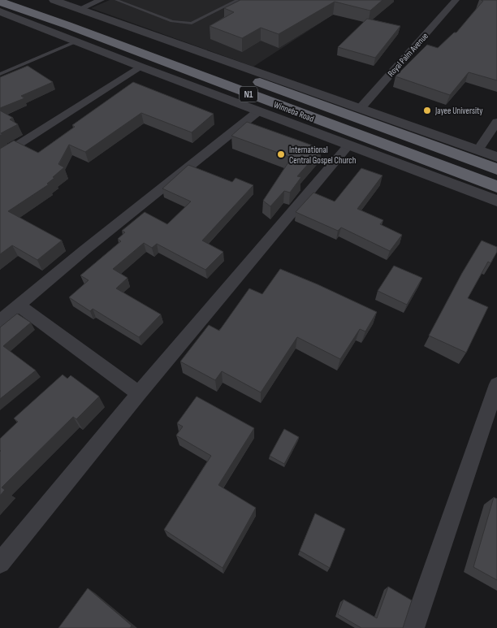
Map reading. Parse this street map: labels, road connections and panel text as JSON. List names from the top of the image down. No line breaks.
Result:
{"streets":{"highway":["N1","Winneba Road"],"street":["Royal Palm Avenue"]},"places":["Jayee University","International Central Gospel Church"]}
